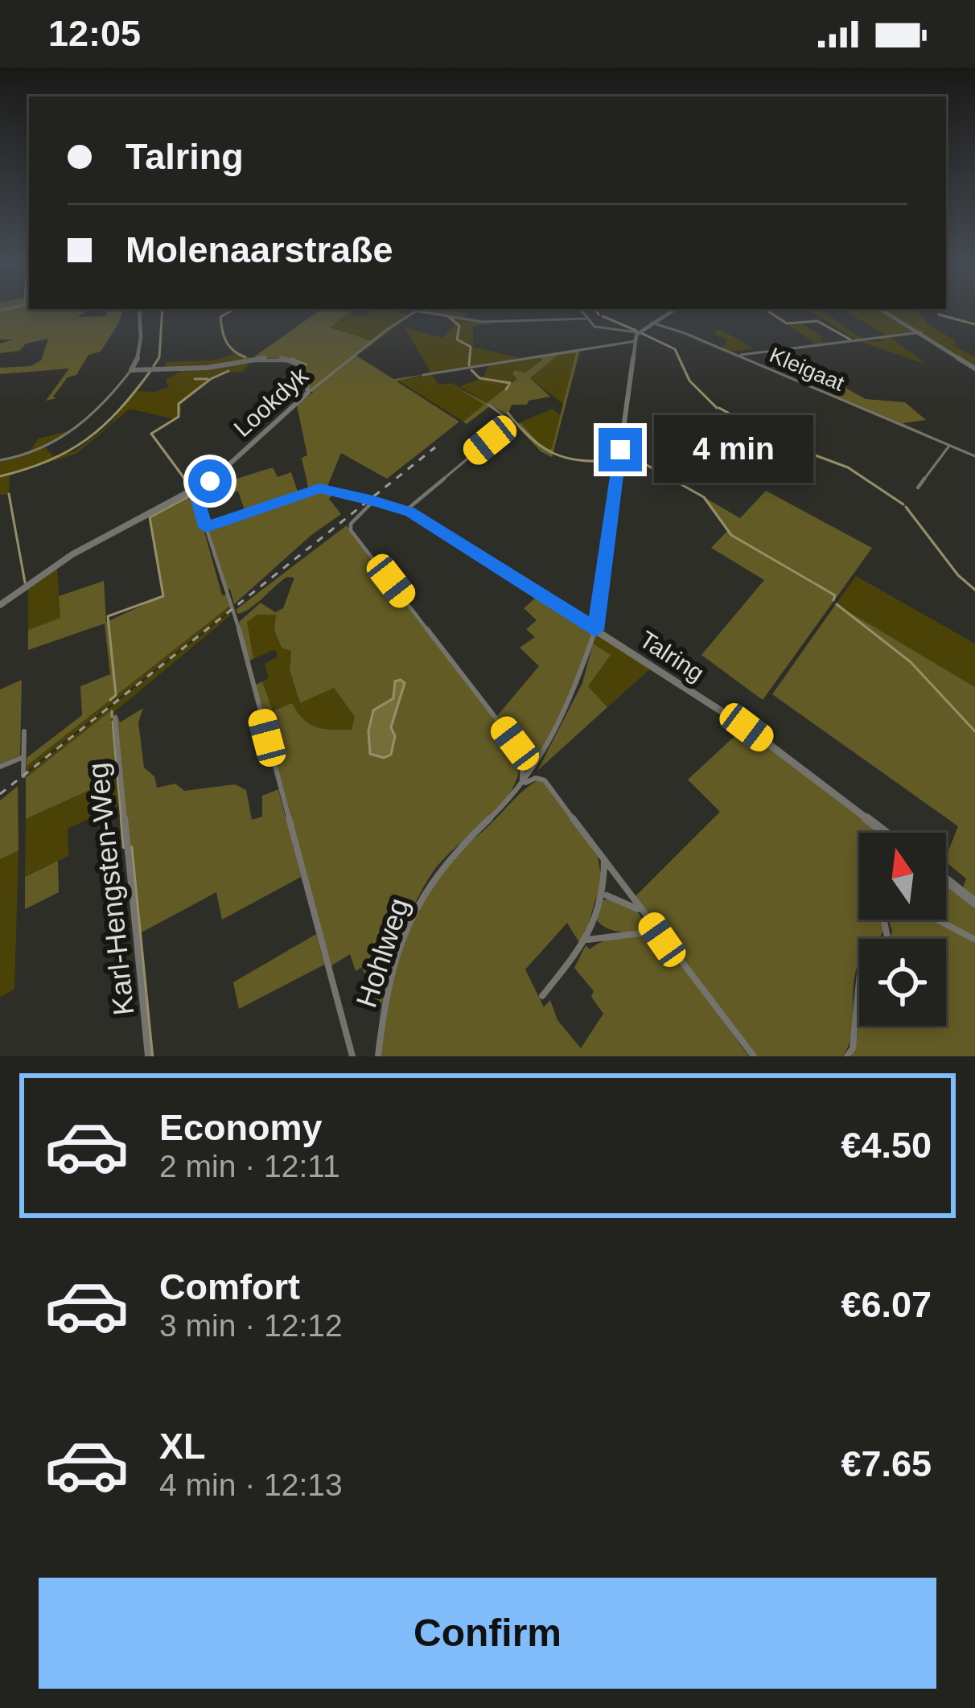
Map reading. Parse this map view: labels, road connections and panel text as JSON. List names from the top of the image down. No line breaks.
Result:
{"streets":{"street":["Kleigaat","Lookdyk","Talring","Karl-Hengsten-Weg","Hohlweg"]},"crossings":[["Talring","Hohlweg"]],"north":"top","page":{"status":"12:05","banner":["Talring","Molenaarstraße"],"bubble":"4 min","list":[{"name":"Economy","note":"2 min · 12:11","value":"€4.50"},{"name":"Comfort","note":"3 min · 12:12","value":"€6.07"},{"name":"XL","note":"4 min · 12:13","value":"€7.65"}],"buttons":"Confirm"}}
